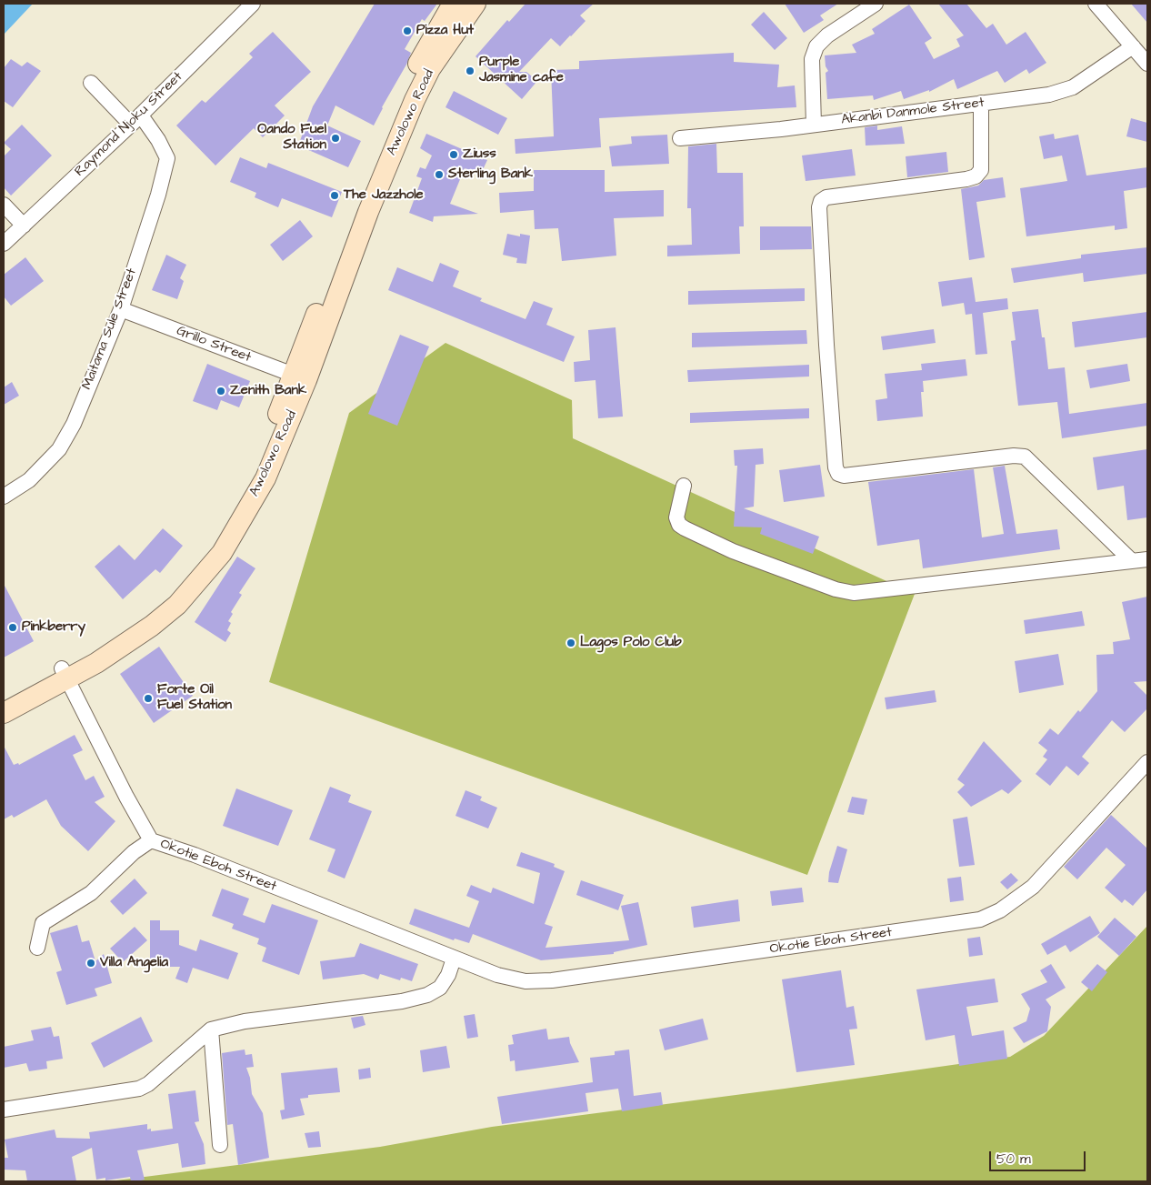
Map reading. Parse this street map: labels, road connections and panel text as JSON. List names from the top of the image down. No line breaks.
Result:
{"streets":{"main road":["Awolowo Road"],"street":["Akanbi Danmole Street","Raymond Njoku Street","Maitama Sule Street","Grillo Street","Okotie Eboh Street"]},"crossings":[["Awolowo Road","Grillo Street"],["Awolowo Road","Okotie Eboh Street"],["Raymond Njoku Street","Maitama Sule Street"],["Maitama Sule Street","Grillo Street"]],"places":["Pizza Hut","Purple Jasmine cafe","Oando Fuel Station","Ziuss","Sterling Bank","The Jazzhole","Zenith Bank","Pinkberry","Lagos Polo Club","Forte Oil Fuel Station","Villa Angelia"],"scale_bar":"50 m"}
